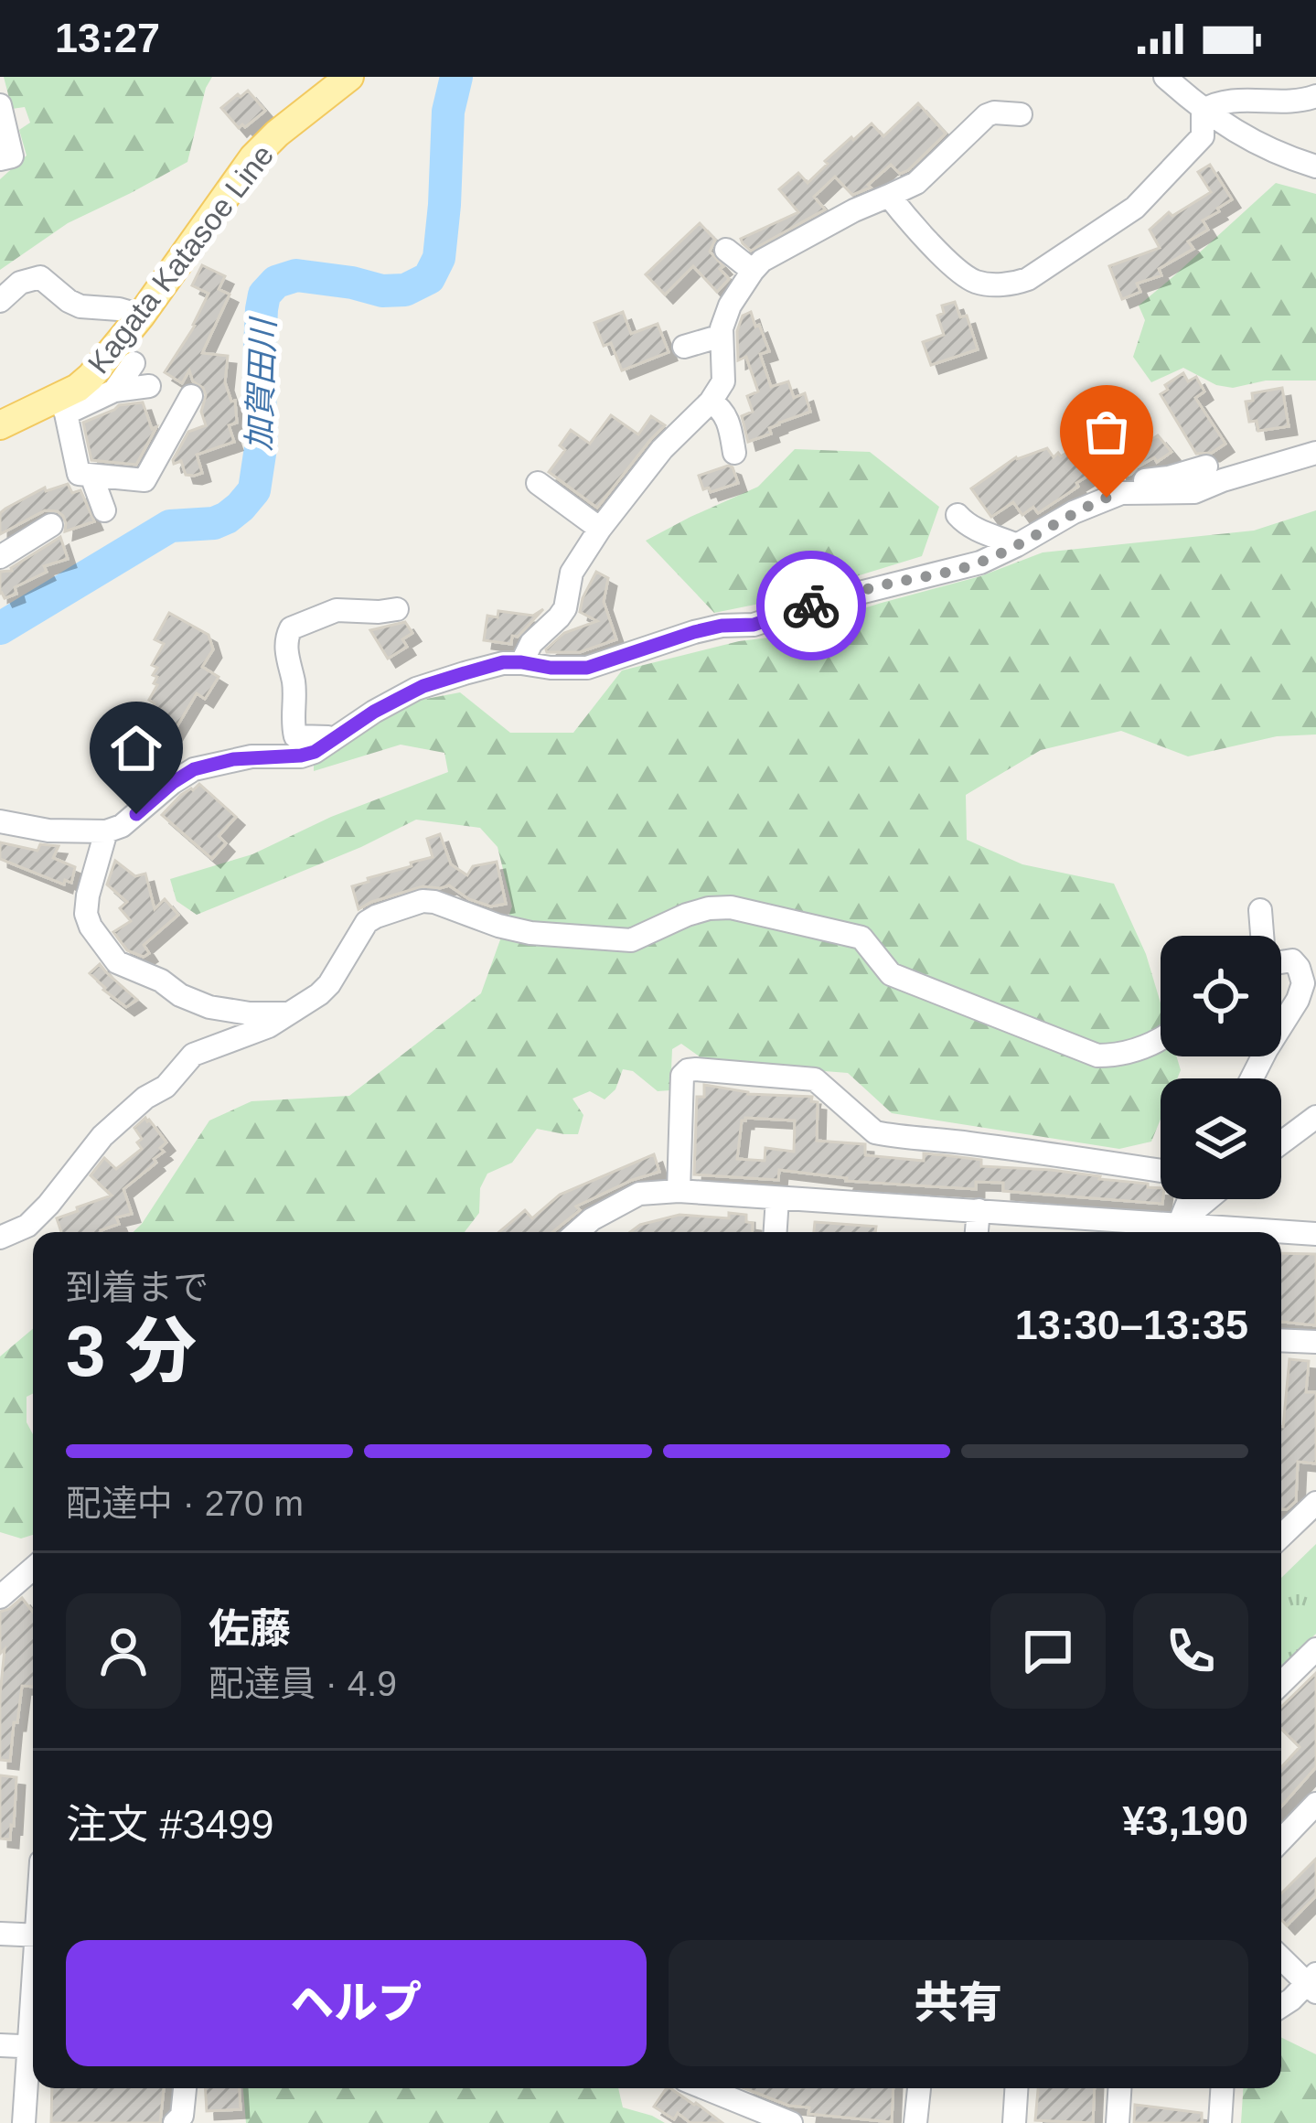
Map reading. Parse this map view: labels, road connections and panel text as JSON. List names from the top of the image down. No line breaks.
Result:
{"streets":{"main road":["Kagata Katasoe Line"]},"water":["加賀田川"],"page":{"status":"13:27","heading":["3 分","到着まで","13:30–13:35"],"panel":["佐藤","配達員 · 4.9","注文 #3499","¥3,190"],"bar":"配達中 · 270 m","buttons":["ヘルプ","共有"]}}
